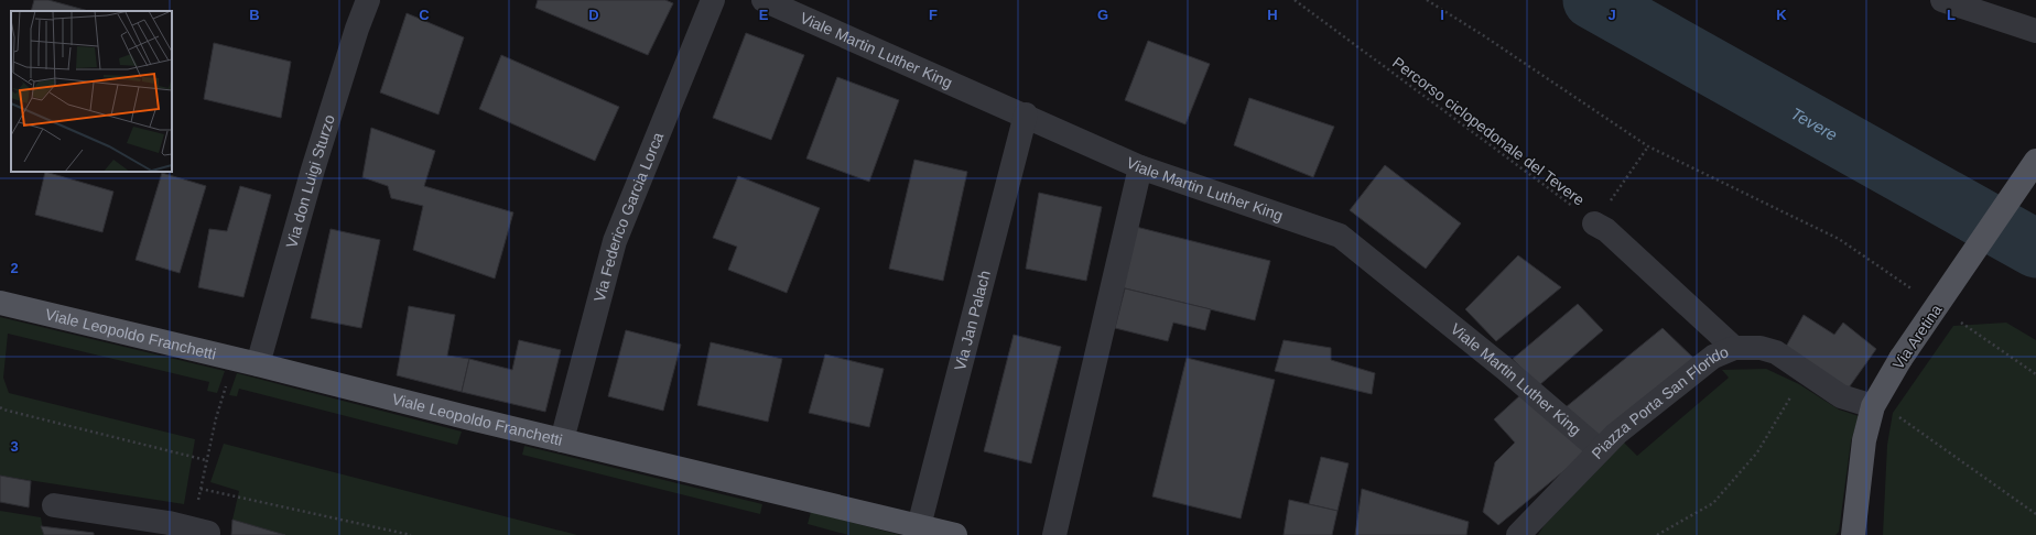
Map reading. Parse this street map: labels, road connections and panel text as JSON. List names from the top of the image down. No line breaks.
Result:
{"streets":{"main road":["Viale Leopoldo Franchetti","Via Aretina"],"street":["Viale Martin Luther King","Via don Luigi Sturzo","Via Federico Garcia Lorca","Via Jan Palach","Piazza Porta San Florido"],"path":["Percorso ciclopedonale del Tevere"]},"crossings":[["Viale Martin Luther King","Via Jan Palach"],["Viale Martin Luther King","Piazza Porta San Florido"],["Via don Luigi Sturzo","Viale Leopoldo Franchetti"],["Via Federico Garcia Lorca","Viale Leopoldo Franchetti"],["Via Jan Palach","Viale Leopoldo Franchetti"],["Via Aretina","Piazza Porta San Florido"]],"water":["Tevere"],"grid":{"columns":["B","C","D","E","F","G","H","I","J","K","L"],"rows":["2","3"]}}
